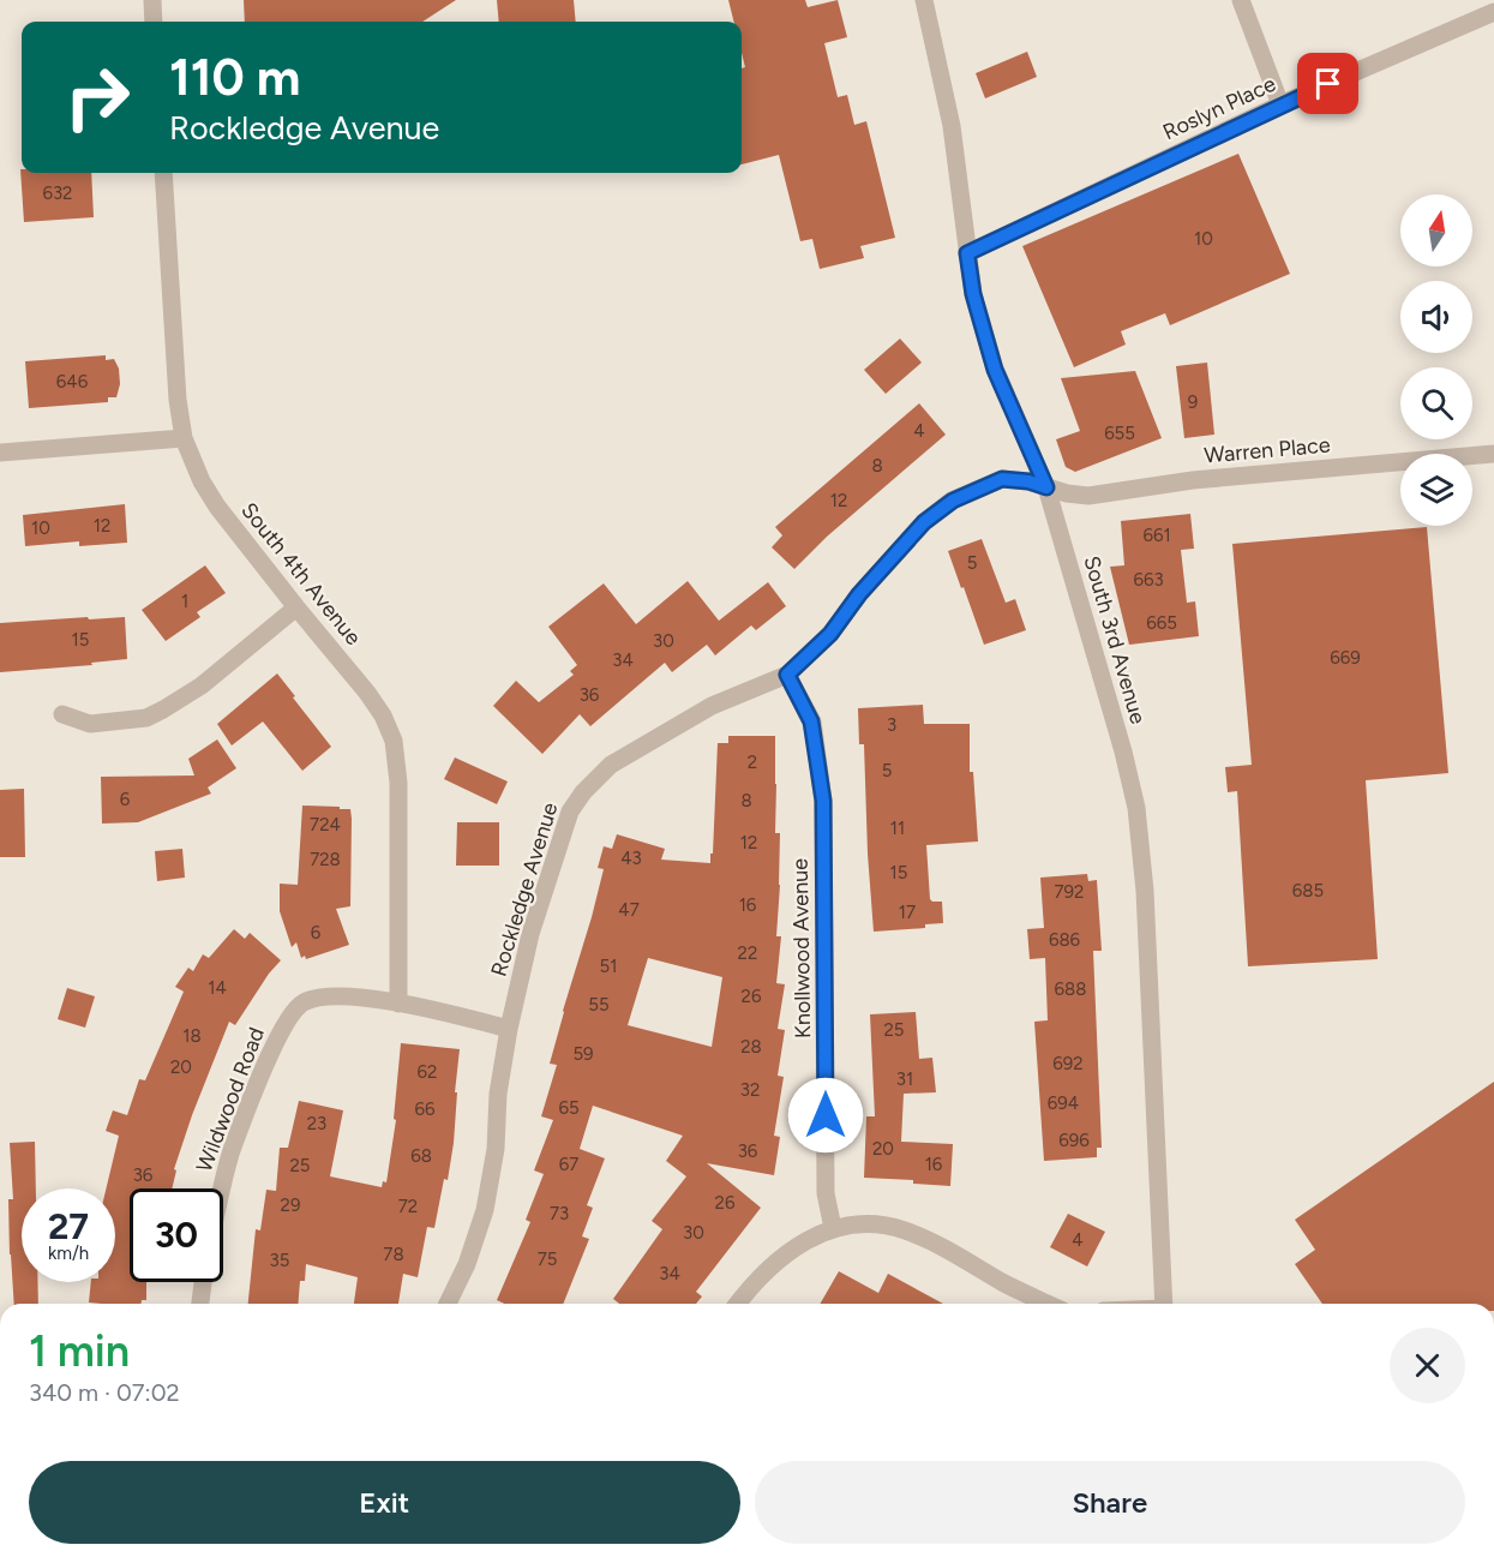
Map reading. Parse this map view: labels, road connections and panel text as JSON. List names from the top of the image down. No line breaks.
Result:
{"streets":{"street":["Roslyn Place","Warren Place","South 4th Avenue","South 3rd Avenue","Rockledge Avenue","Knollwood Avenue","Wildwood Road"]},"crossings":[["Roslyn Place","South 3rd Avenue"],["Warren Place","South 3rd Avenue"],["Warren Place","Rockledge Avenue"],["South 4th Avenue","Wildwood Road"],["South 3rd Avenue","Rockledge Avenue"],["Rockledge Avenue","Knollwood Avenue"],["Rockledge Avenue","Wildwood Road"]],"house_numbers":["632","10","646","9","4","655","8","12","12","10","661","5","663","1","665","15","30","669","34","36","3","2","5","6","8","724","11","12","43","728","15","685","792","16","47","17","6","686","22","51","14","688","26","55","25","18","28","59","692","20","62","31","32","694","65","66","23","696","20","36","68","67","16","25","36","26","29","72","73","30","4","78","75","35","34"],"north":"top","page":{"turn":["110 m","Rockledge Avenue"],"speed":"27 km/h","limit":"30","heading":["1 min","340 m · 07:02"],"buttons":["Exit","Share"]}}
